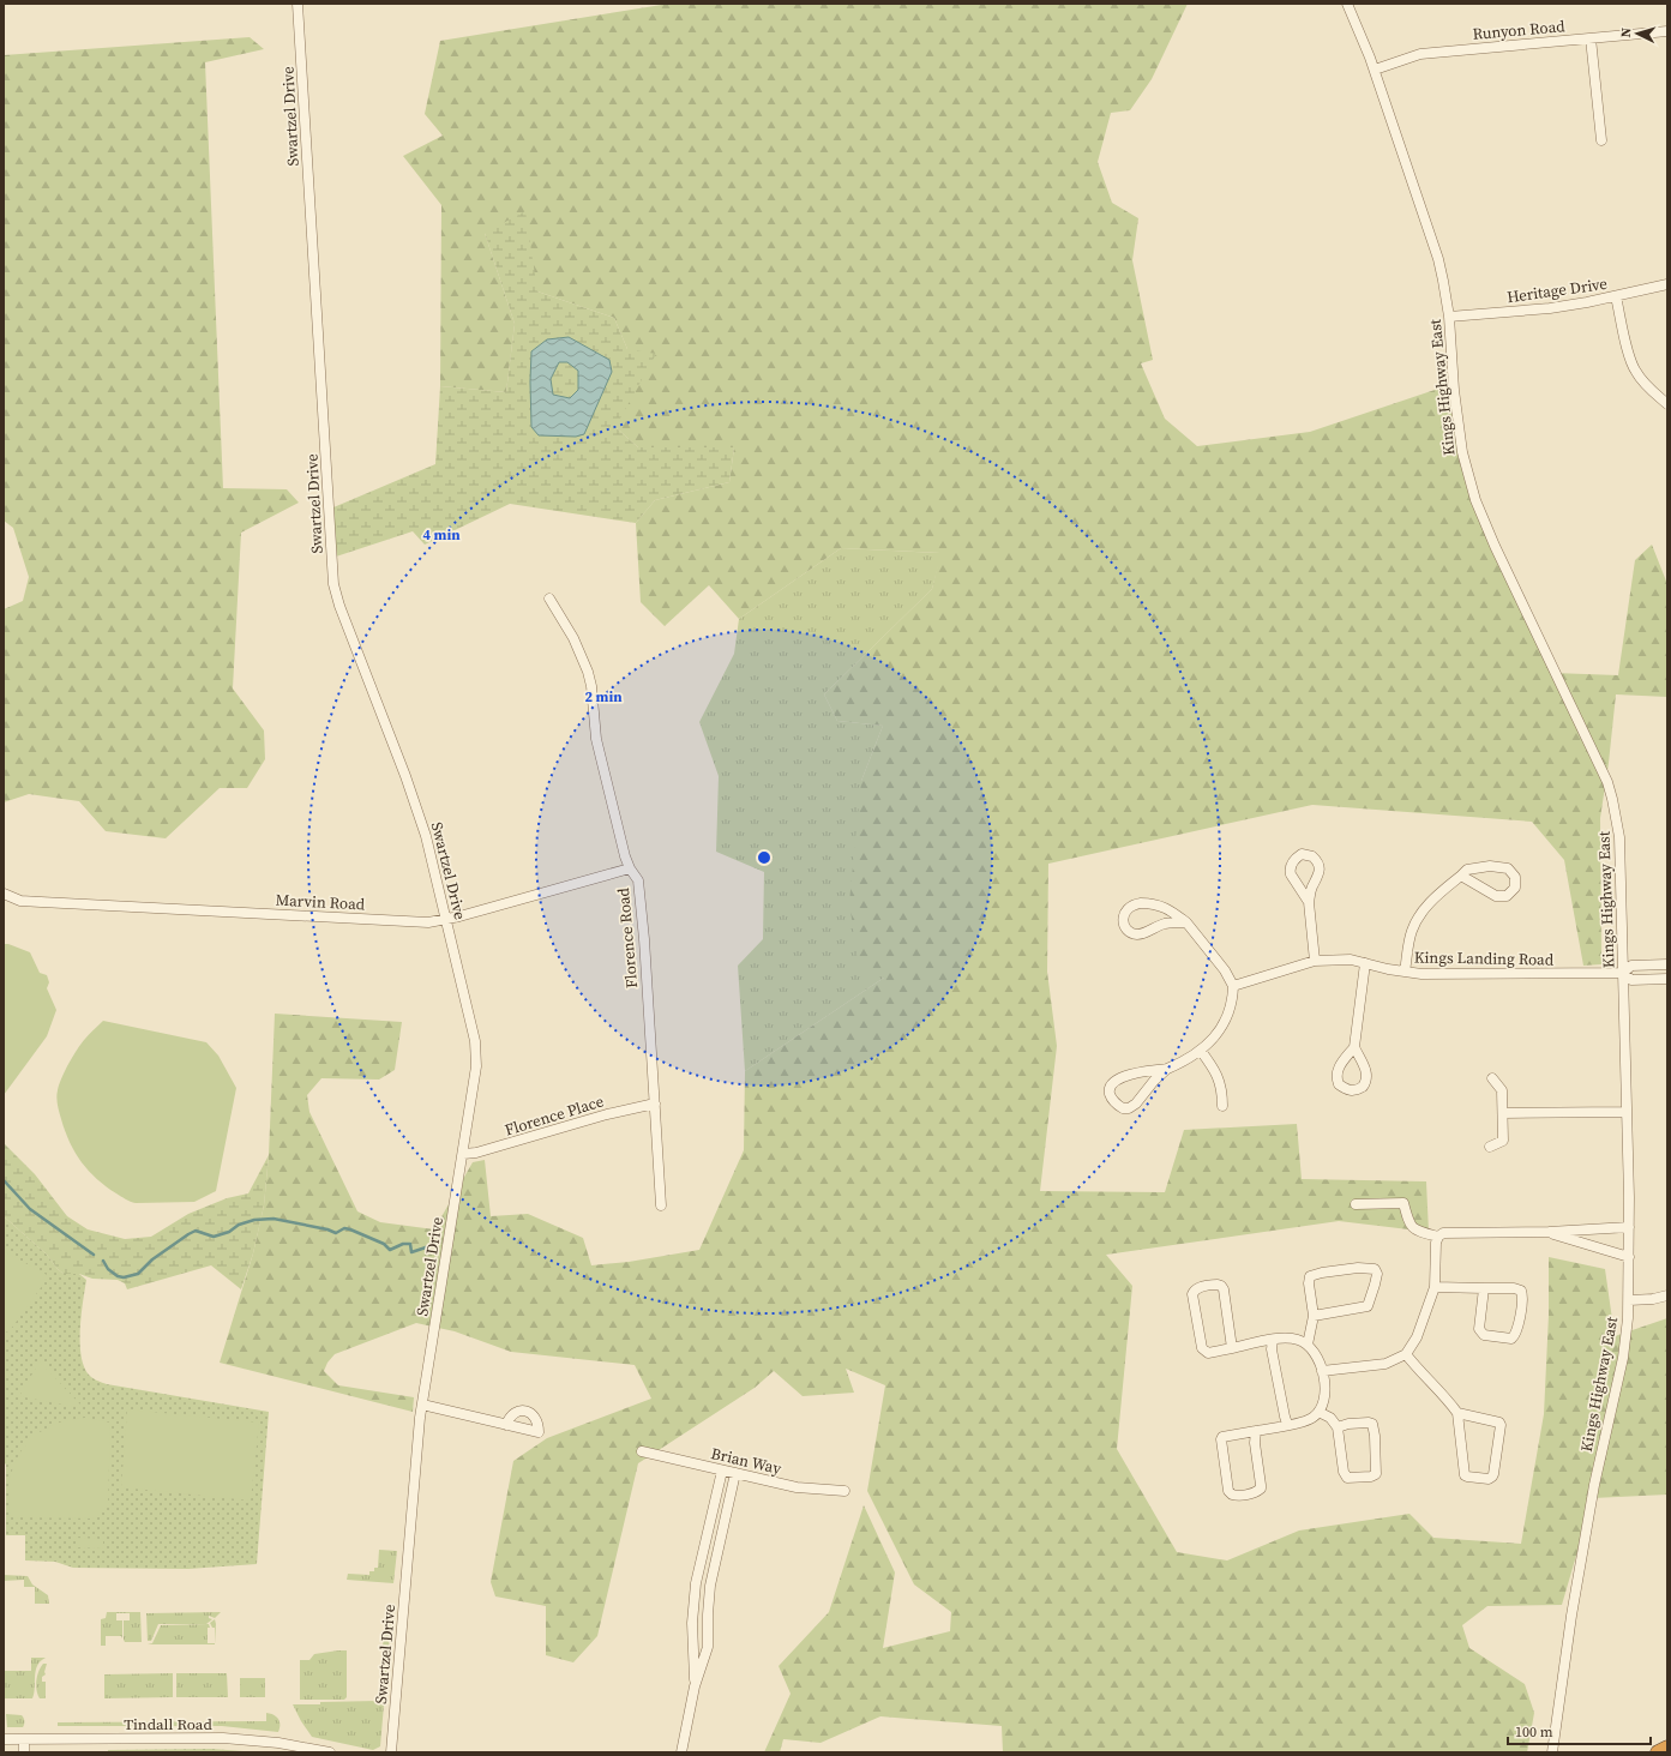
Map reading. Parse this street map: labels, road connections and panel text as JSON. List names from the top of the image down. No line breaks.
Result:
{"streets":{"street":["Runyon Road","Swartzel Drive","Heritage Drive","Kings Highway East","Marvin Road","Florence Road","Kings Landing Road","Florence Place","Brian Way","Tindall Road"]},"crossings":[["Runyon Road","Kings Highway East"],["Swartzel Drive","Marvin Road"],["Swartzel Drive","Florence Place"],["Heritage Drive","Kings Highway East"],["Kings Highway East","Kings Landing Road"],["Marvin Road","Florence Road"],["Florence Road","Florence Place"]],"scale_bar":"100 m","north":"left","rings":["4 min","2 min"]}
